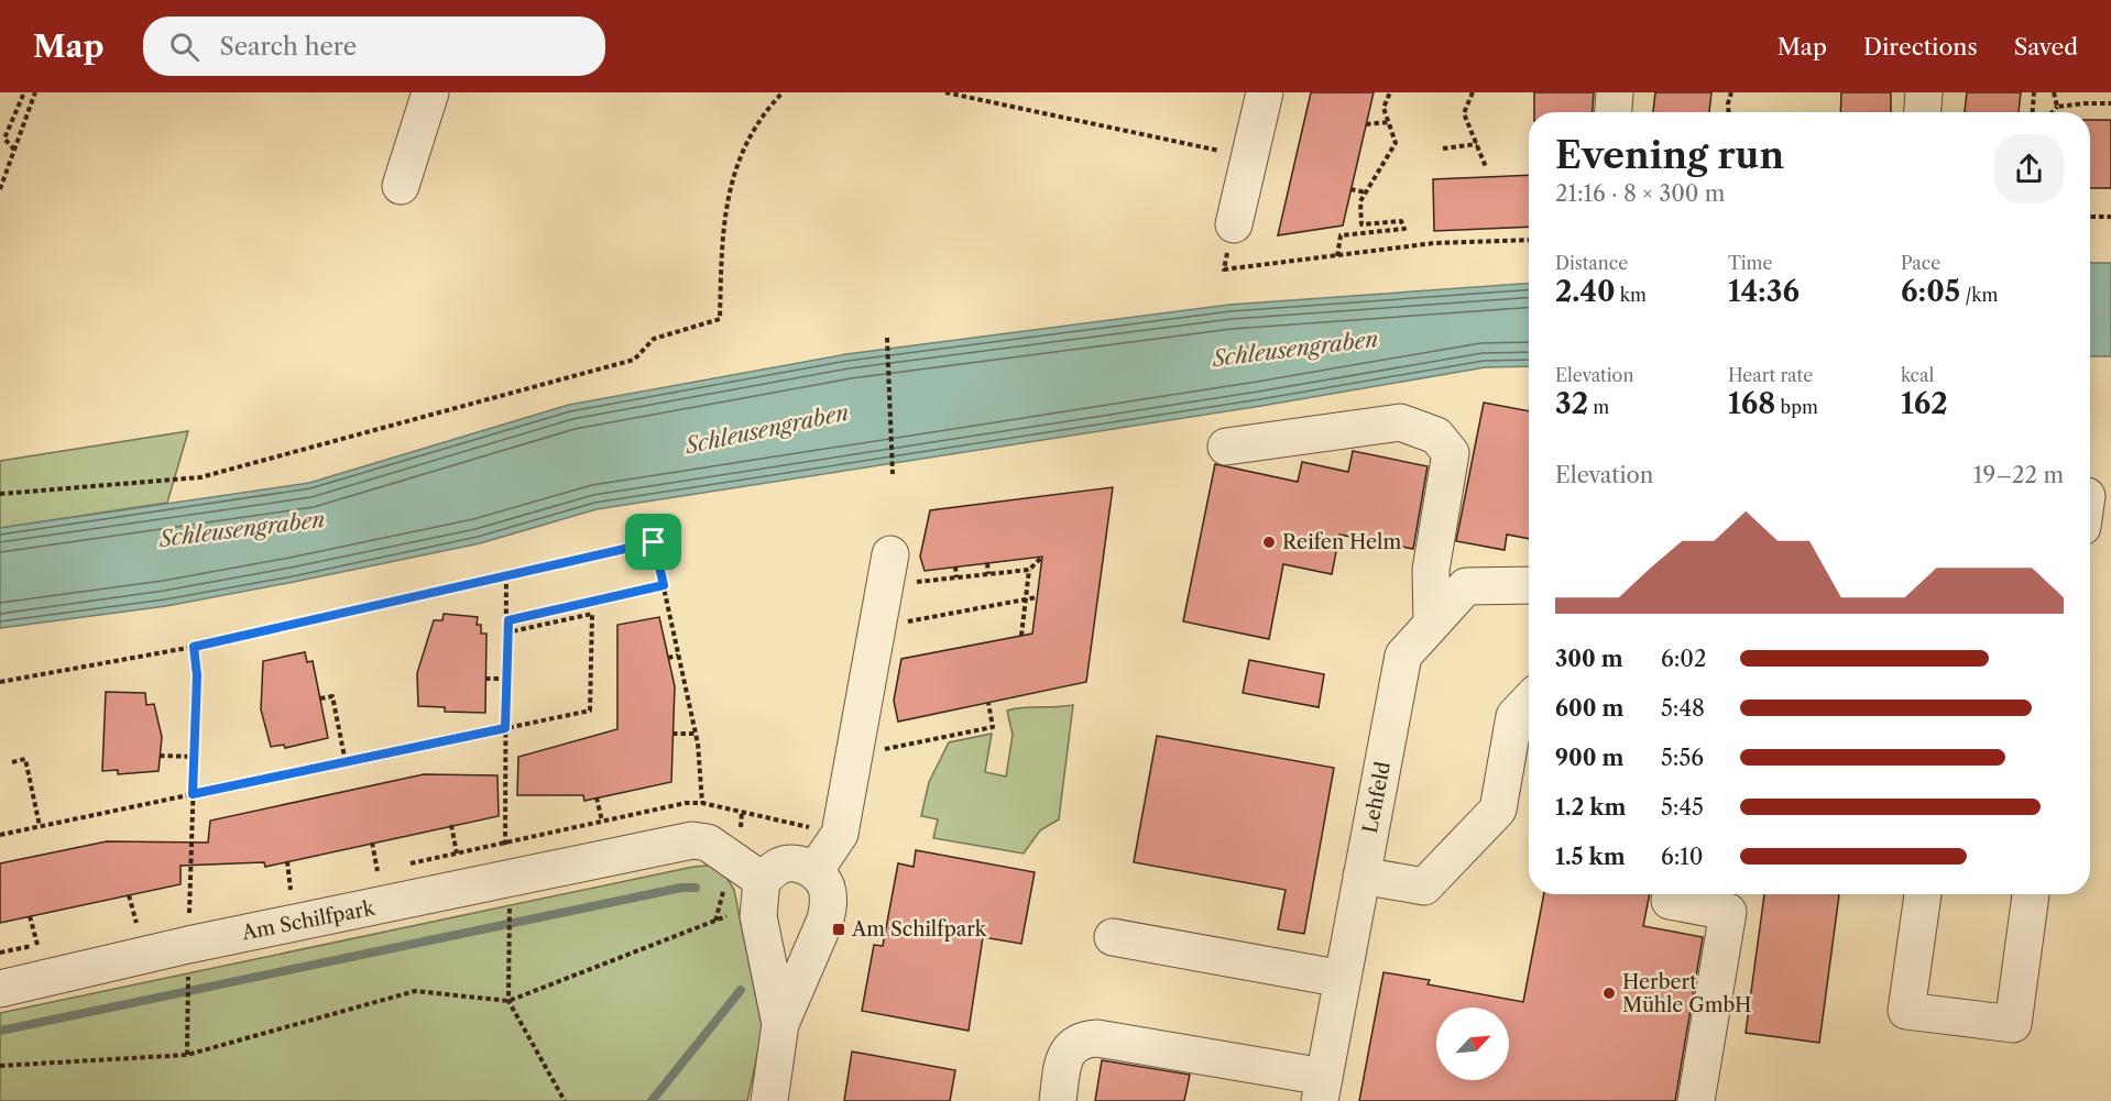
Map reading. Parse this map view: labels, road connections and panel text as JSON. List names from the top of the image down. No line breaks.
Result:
{"streets":{"street":["Lehfeld","Am Schilfpark"]},"water":["Schleusengraben"],"places":{"other":["Reifen Helm","Herbert Mühle GmbH"],"transit":["Am Schilfpark"]},"north":"top right","page":{"header":"Map","search":"Search here","nav":["Map","Directions","Saved"],"heading":["Evening run","21:16 · 8 × 300 m"],"stats":[["Distance","2.40 km"],["Time","14:36"],["Pace","6:05 /km"],["Elevation","32 m"],["Heart rate","168 bpm"],["kcal","162"]],"chart":["Elevation","19–22 m"],"list":[{"name":"300 m","note":"6:02"},{"name":"600 m","note":"5:48"},{"name":"900 m","note":"5:56"},{"name":"1.2 km","note":"5:45"},{"name":"1.5 km","note":"6:10"}]}}
